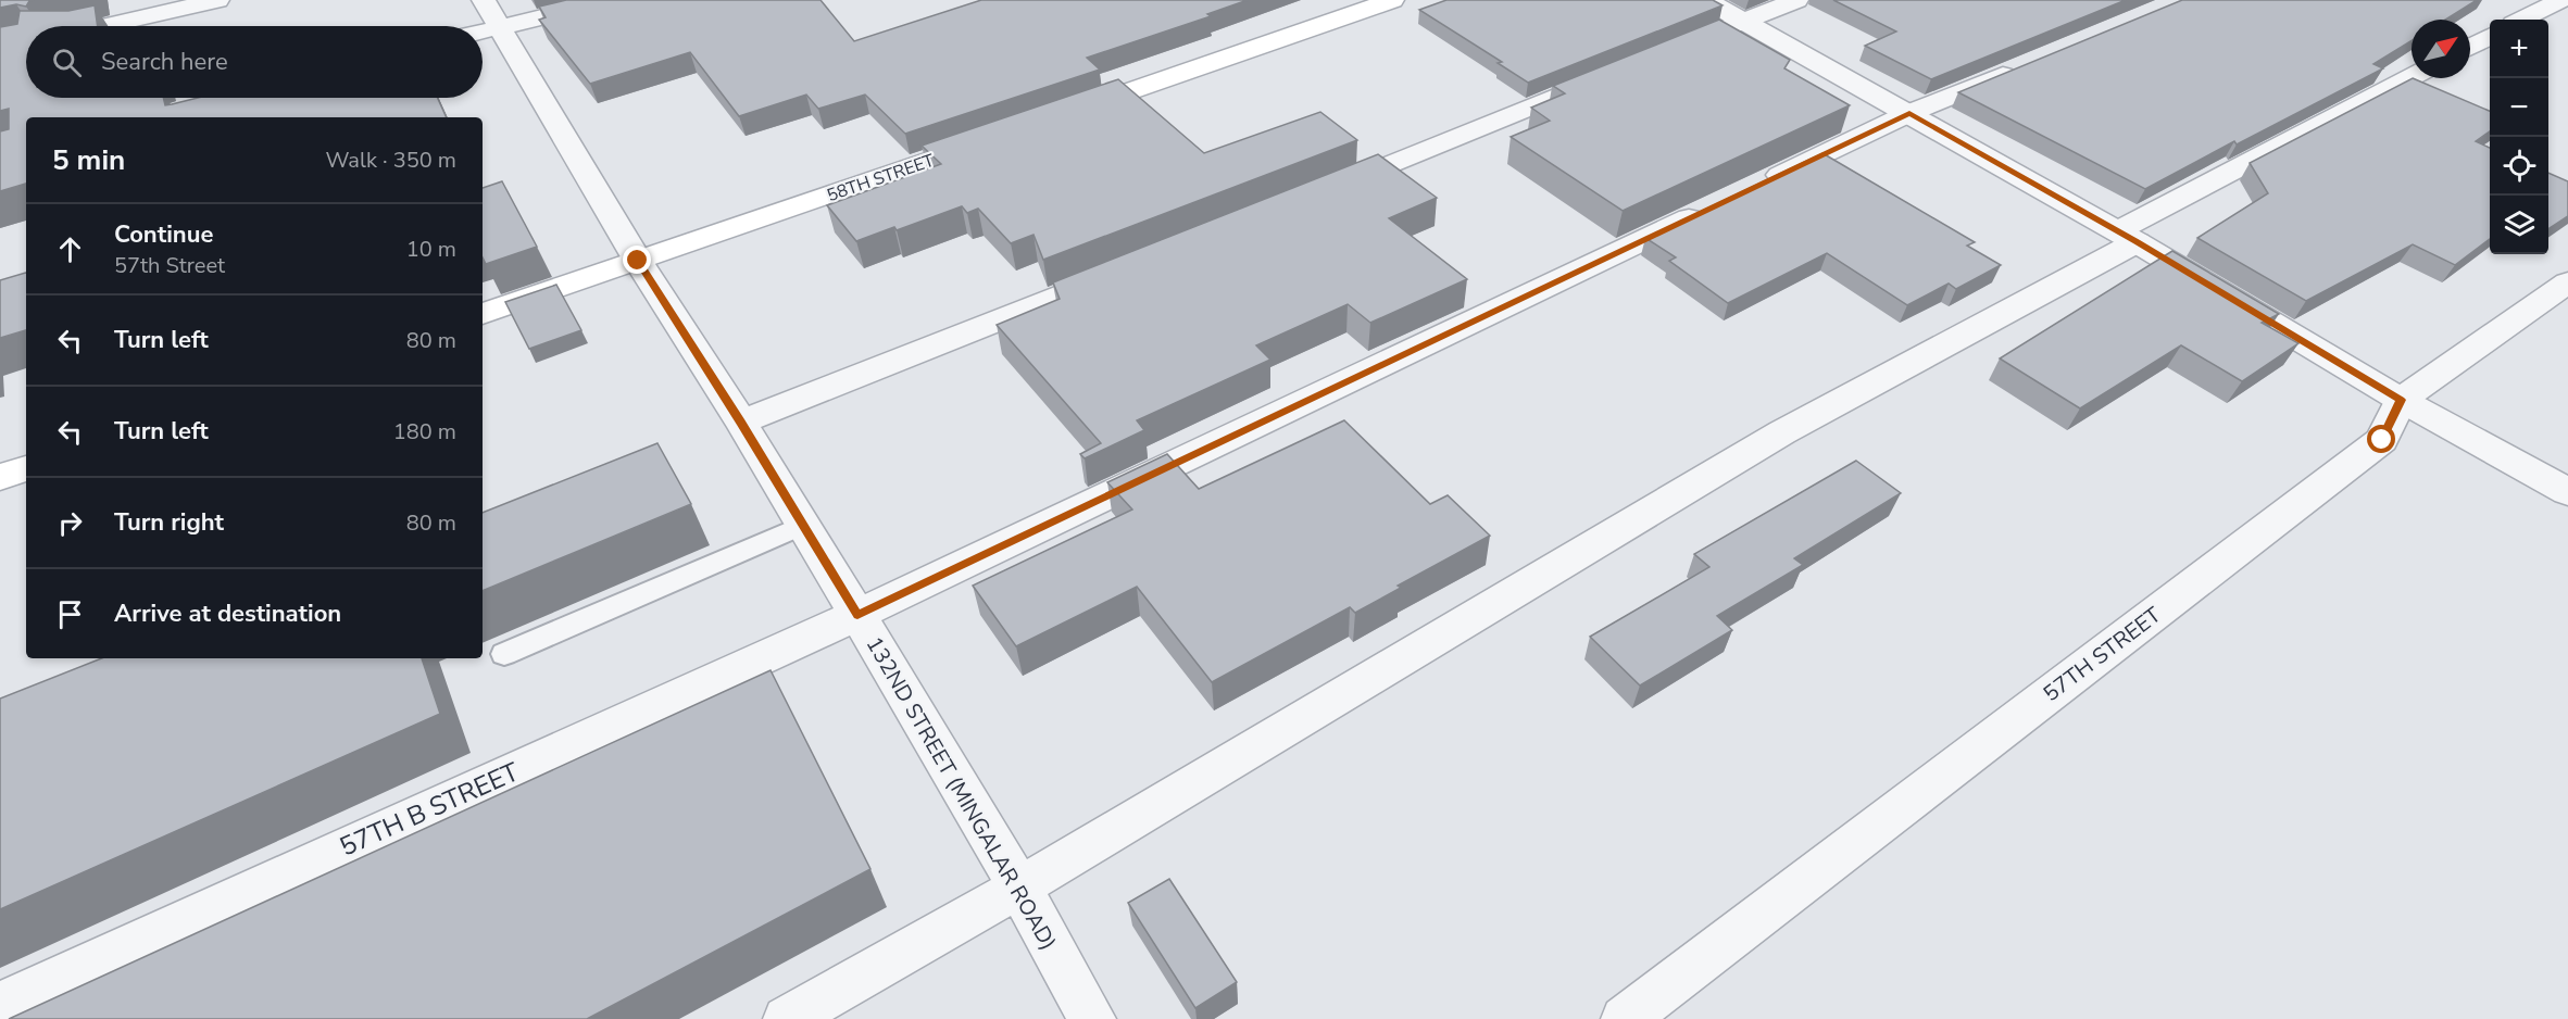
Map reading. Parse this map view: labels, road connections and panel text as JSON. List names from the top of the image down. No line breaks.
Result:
{"streets":{"main road":["58TH STREET"],"street":["57TH STREET","132ND STREET (MINGALAR ROAD)","57TH B STREET"]},"crossings":[["58TH STREET","132ND STREET (MINGALAR ROAD)"],["132ND STREET (MINGALAR ROAD)","57TH B STREET"]],"north":"top right","page":{"map_buttons":["+","−"],"search":"Search here","heading":["5 min","Walk · 350 m"],"list":[["Continue","57th Street","10 m"],["Turn left","80 m"],["Turn left","180 m"],["Turn right","80 m"],"Arrive at destination"]}}
